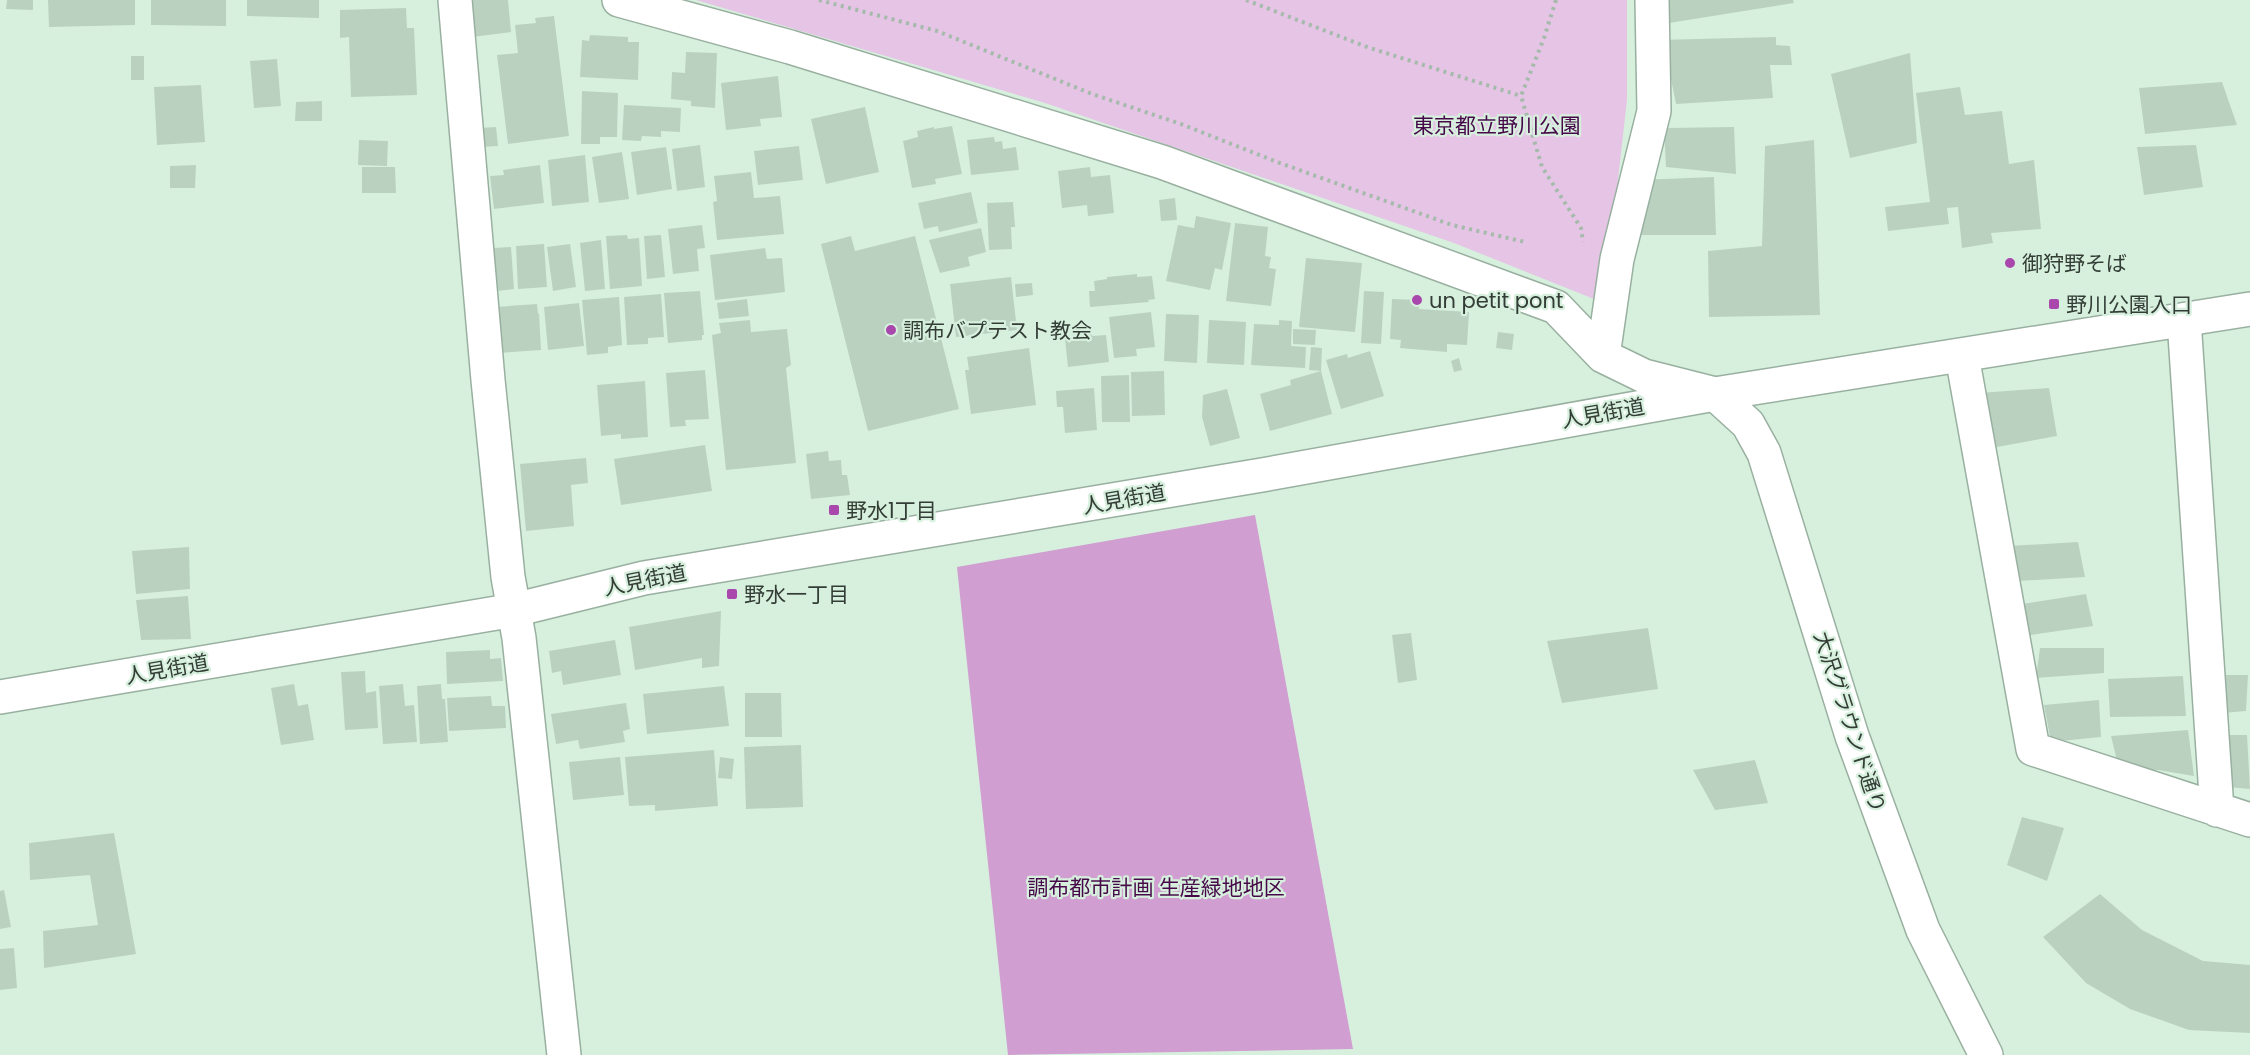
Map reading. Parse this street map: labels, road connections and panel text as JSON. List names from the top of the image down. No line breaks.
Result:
{"streets":{"street":["人見街道","大沢グラウンド通り"]},"crossings":[["人見街道","大沢グラウンド通り"]],"parks":["東京都立野川公園","調布都市計画 生産緑地地区"],"places":{"other":["御狩野そば","un petit pont","調布バプテスト教会"],"transit":["野川公園入口","野水1丁目","野水一丁目"]}}
